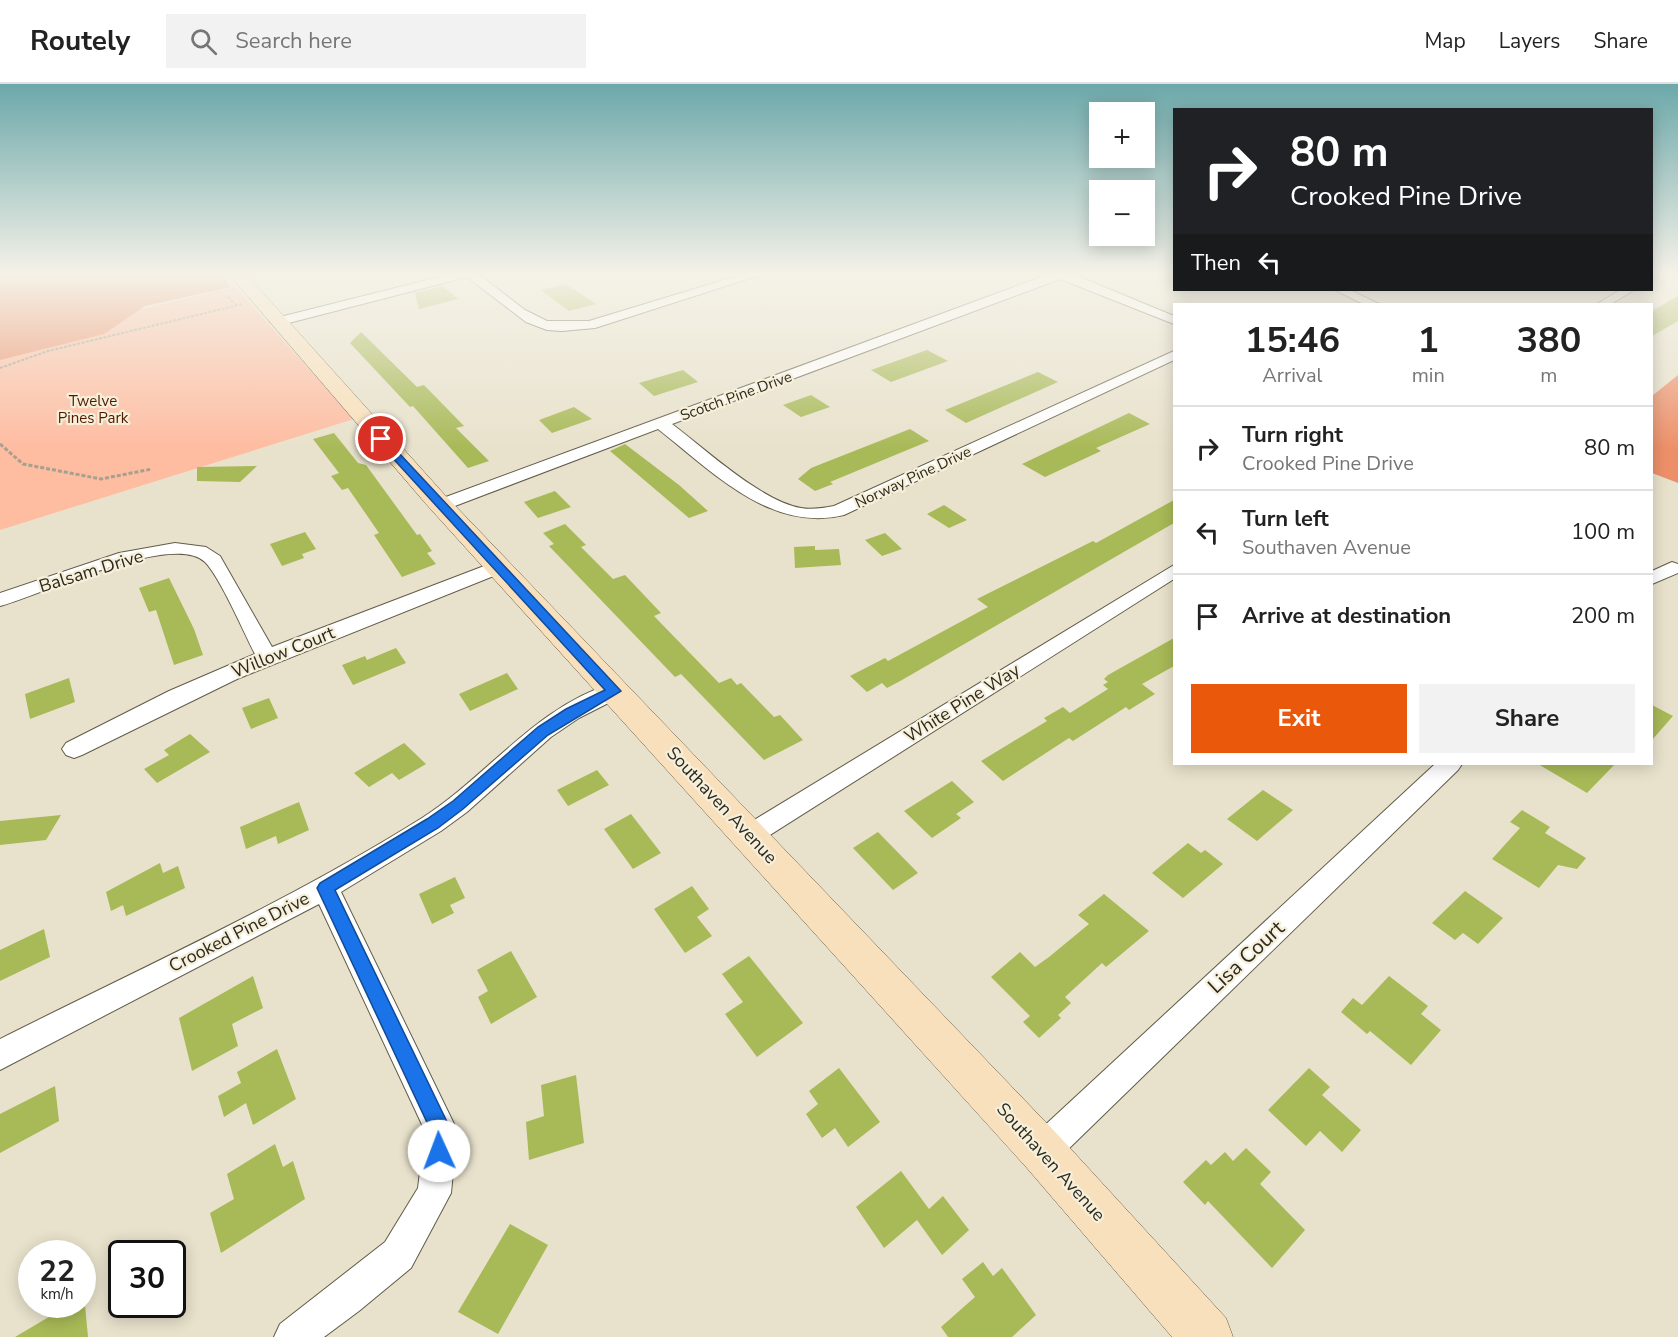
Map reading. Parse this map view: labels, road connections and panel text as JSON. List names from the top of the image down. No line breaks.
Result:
{"streets":{"street":["Scotch Pine Drive","Norway Pine Drive","Balsam Drive","Willow Court","White Pine Way","Southaven Avenue","Crooked Pine Drive","Lisa Court"]},"crossings":[["Scotch Pine Drive","Norway Pine Drive"],["Scotch Pine Drive","Southaven Avenue"],["Balsam Drive","Willow Court"],["Willow Court","Southaven Avenue"],["White Pine Way","Southaven Avenue"],["Southaven Avenue","Crooked Pine Drive"],["Southaven Avenue","Lisa Court"]],"parks":["Twelve Pines Park"],"page":{"header":"Routely","search":"Search here","nav":["Map","Layers","Share"],"map_buttons":["+","−"],"turn":["80 m","Crooked Pine Drive"],"then":"Then","eta":["15:46","Arrival","1","min","380","m"],"list":[{"name":"Turn right","note":"Crooked Pine Drive","value":"80 m"},{"name":"Turn left","note":"Southaven Avenue","value":"100 m"},{"name":"Arrive at destination","value":"200 m"}],"buttons":["Exit","Share"],"speed":"22 km/h","limit":"30"}}
